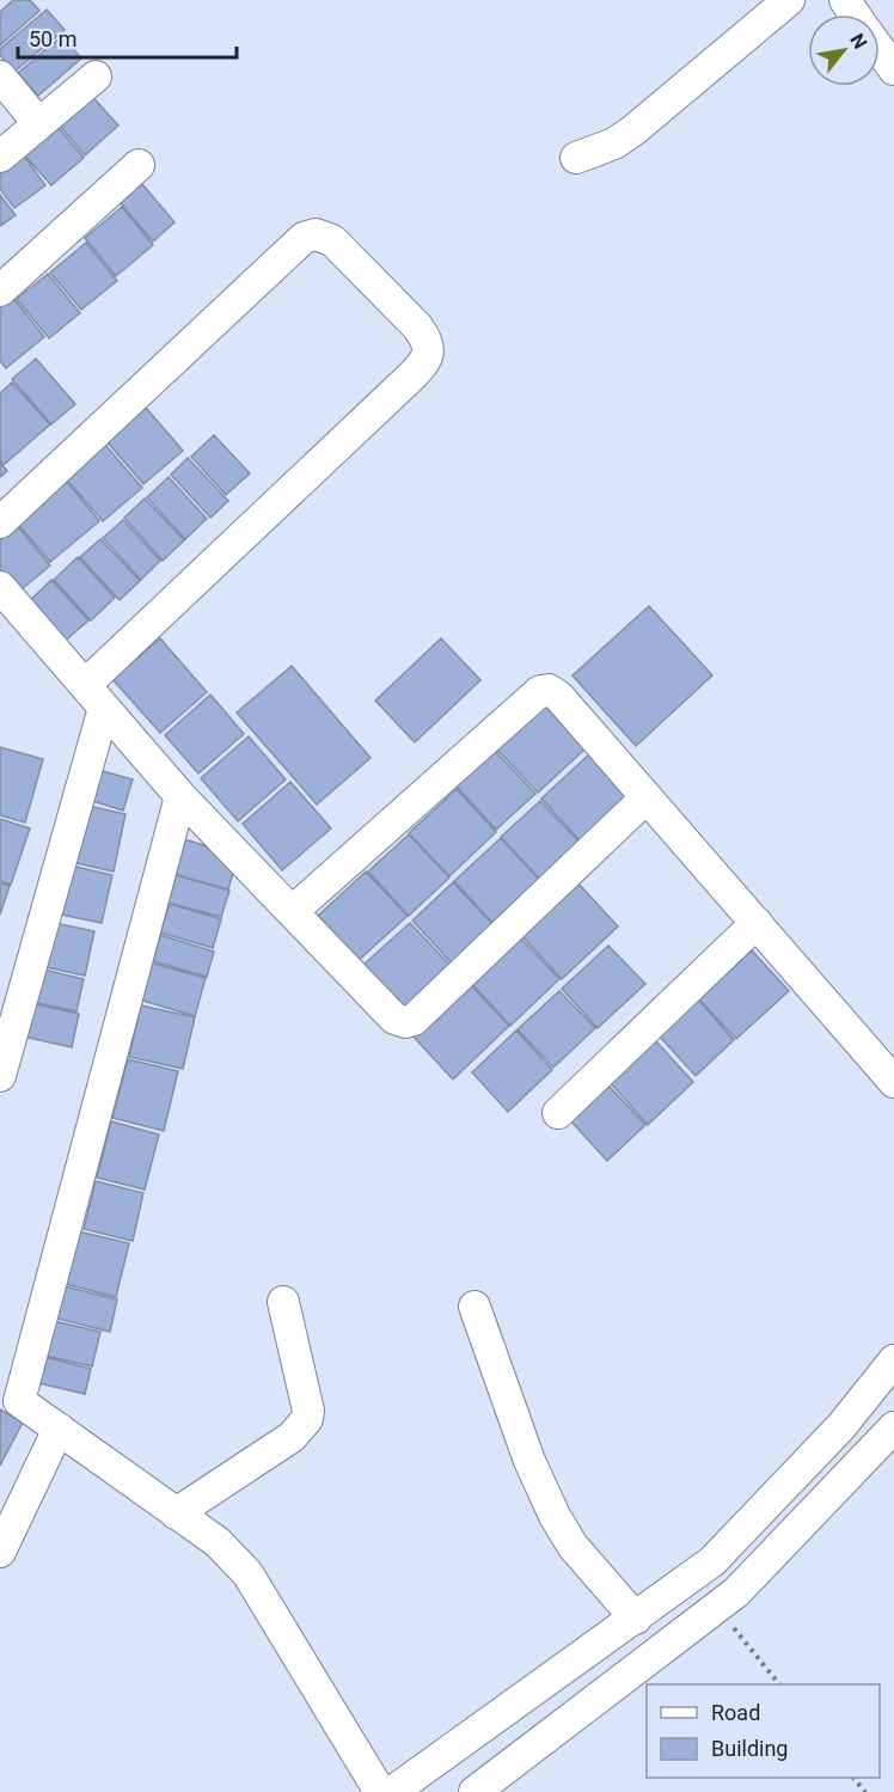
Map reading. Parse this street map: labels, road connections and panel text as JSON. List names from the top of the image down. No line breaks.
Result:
{"legend":["Road","Building"],"scale_bar":"50 m","north":"top right"}
